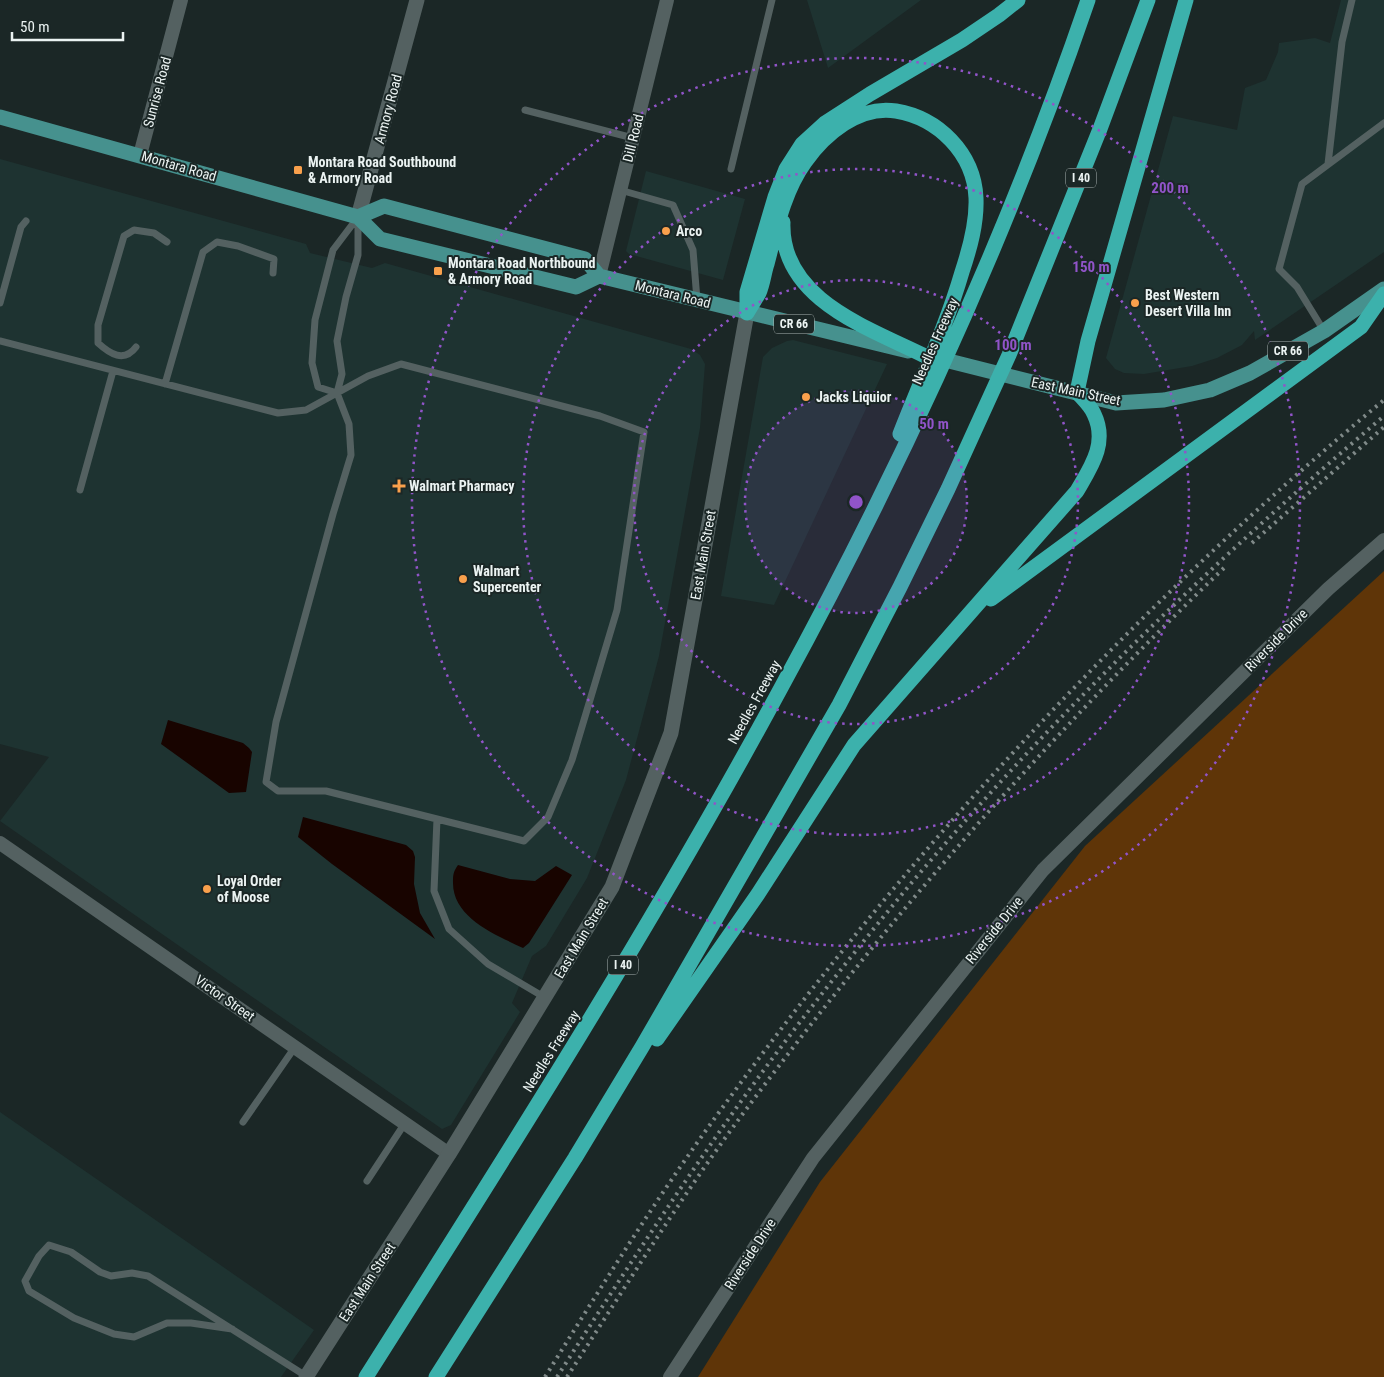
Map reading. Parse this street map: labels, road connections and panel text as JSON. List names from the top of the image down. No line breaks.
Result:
{"streets":{"highway":["I 40","Needles Freeway"],"main road":["Montara Road","CR 66","East Main Street"],"street":["Sunrise Road","Armory Road","Dill Road","Riverside Drive","Victor Street"]},"crossings":[["Sunrise Road","Montara Road"],["Armory Road","Montara Road"],["Dill Road","Montara Road"],["Montara Road","East Main Street"],["East Main Street","Victor Street"]],"places":{"transit":["Montara Road Southbound & Armory Road","Montara Road Northbound & Armory Road"],"other":["Arco","Best Western Desert Villa Inn","Jacks Liquior","Walmart Supercenter","Loyal Order of Moose"],"health":["Walmart Pharmacy"]},"scale_bar":"50 m","rings":["200 m","150 m","100 m","50 m"]}
